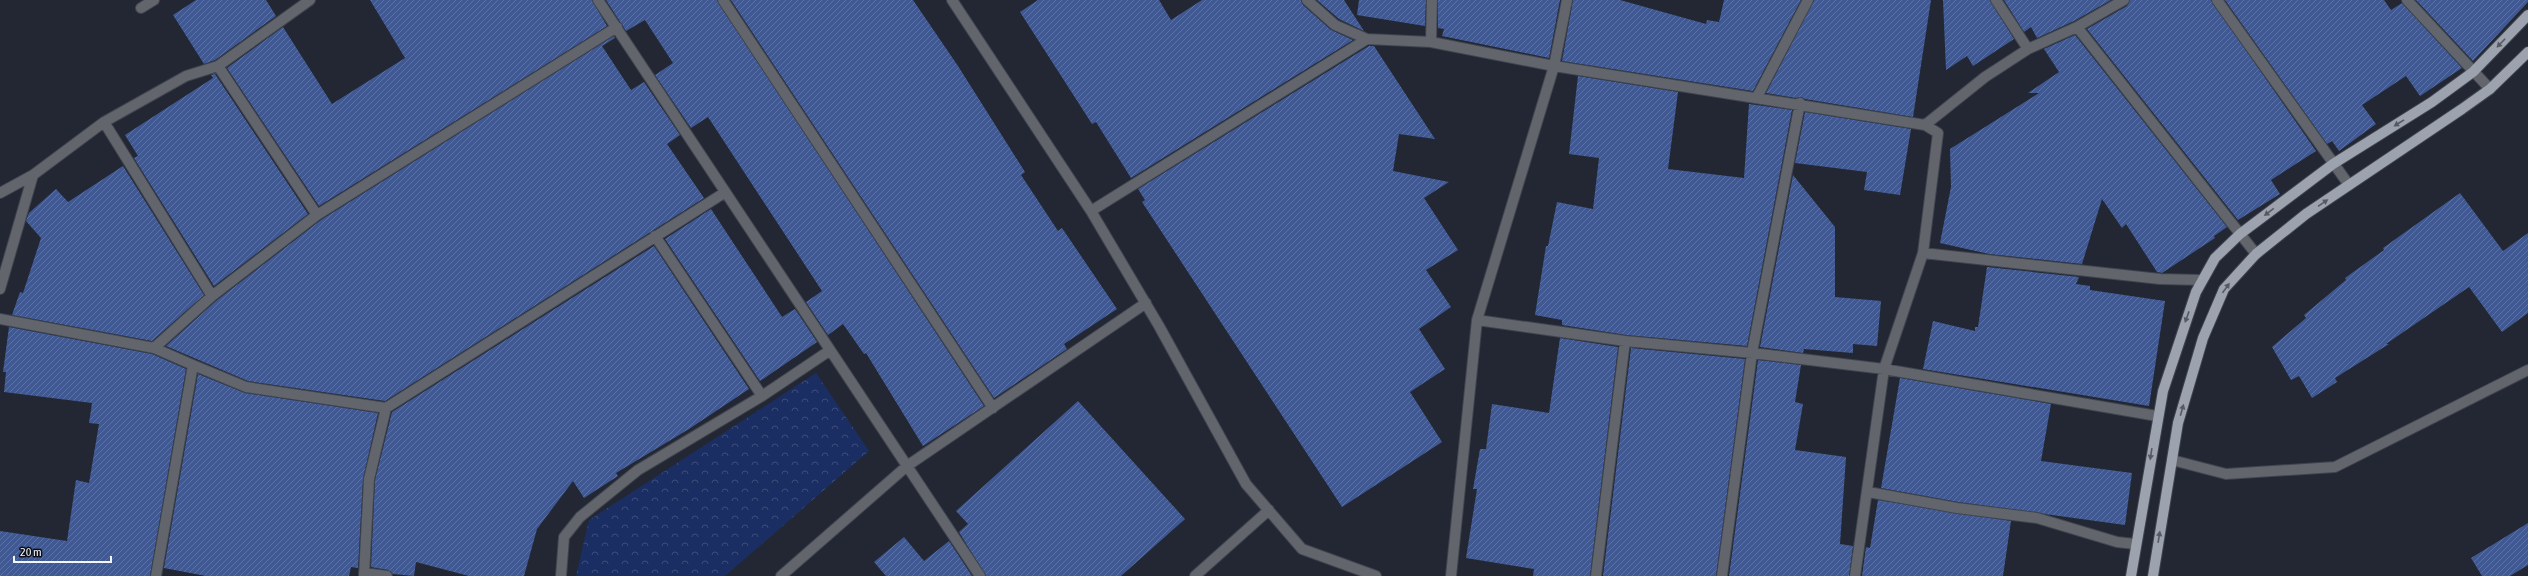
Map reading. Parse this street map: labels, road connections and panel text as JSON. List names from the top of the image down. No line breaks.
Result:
{"scale_bar":"20 m"}
